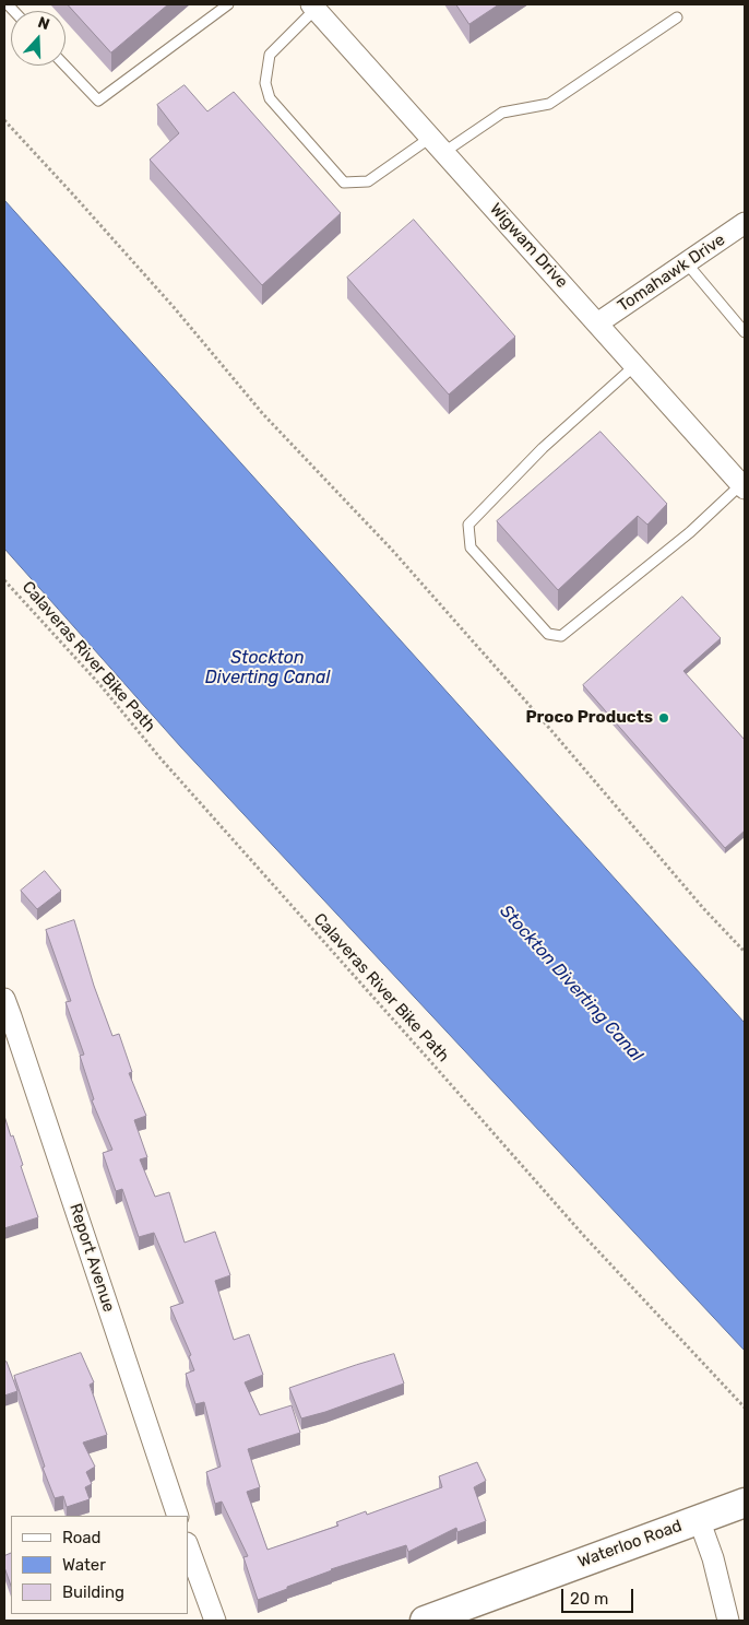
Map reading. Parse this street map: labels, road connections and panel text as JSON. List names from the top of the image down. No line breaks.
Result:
{"streets":{"main road":["Waterloo Road"],"street":["Wigwam Drive","Tomahawk Drive","Report Avenue"],"path":["Calaveras River Bike Path"]},"crossings":[["Wigwam Drive","Tomahawk Drive"]],"water":["Stockton Diverting Canal"],"places":["Proco Products"],"legend":["Road","Water","Building"],"scale_bar":"20 m","north":"top"}
